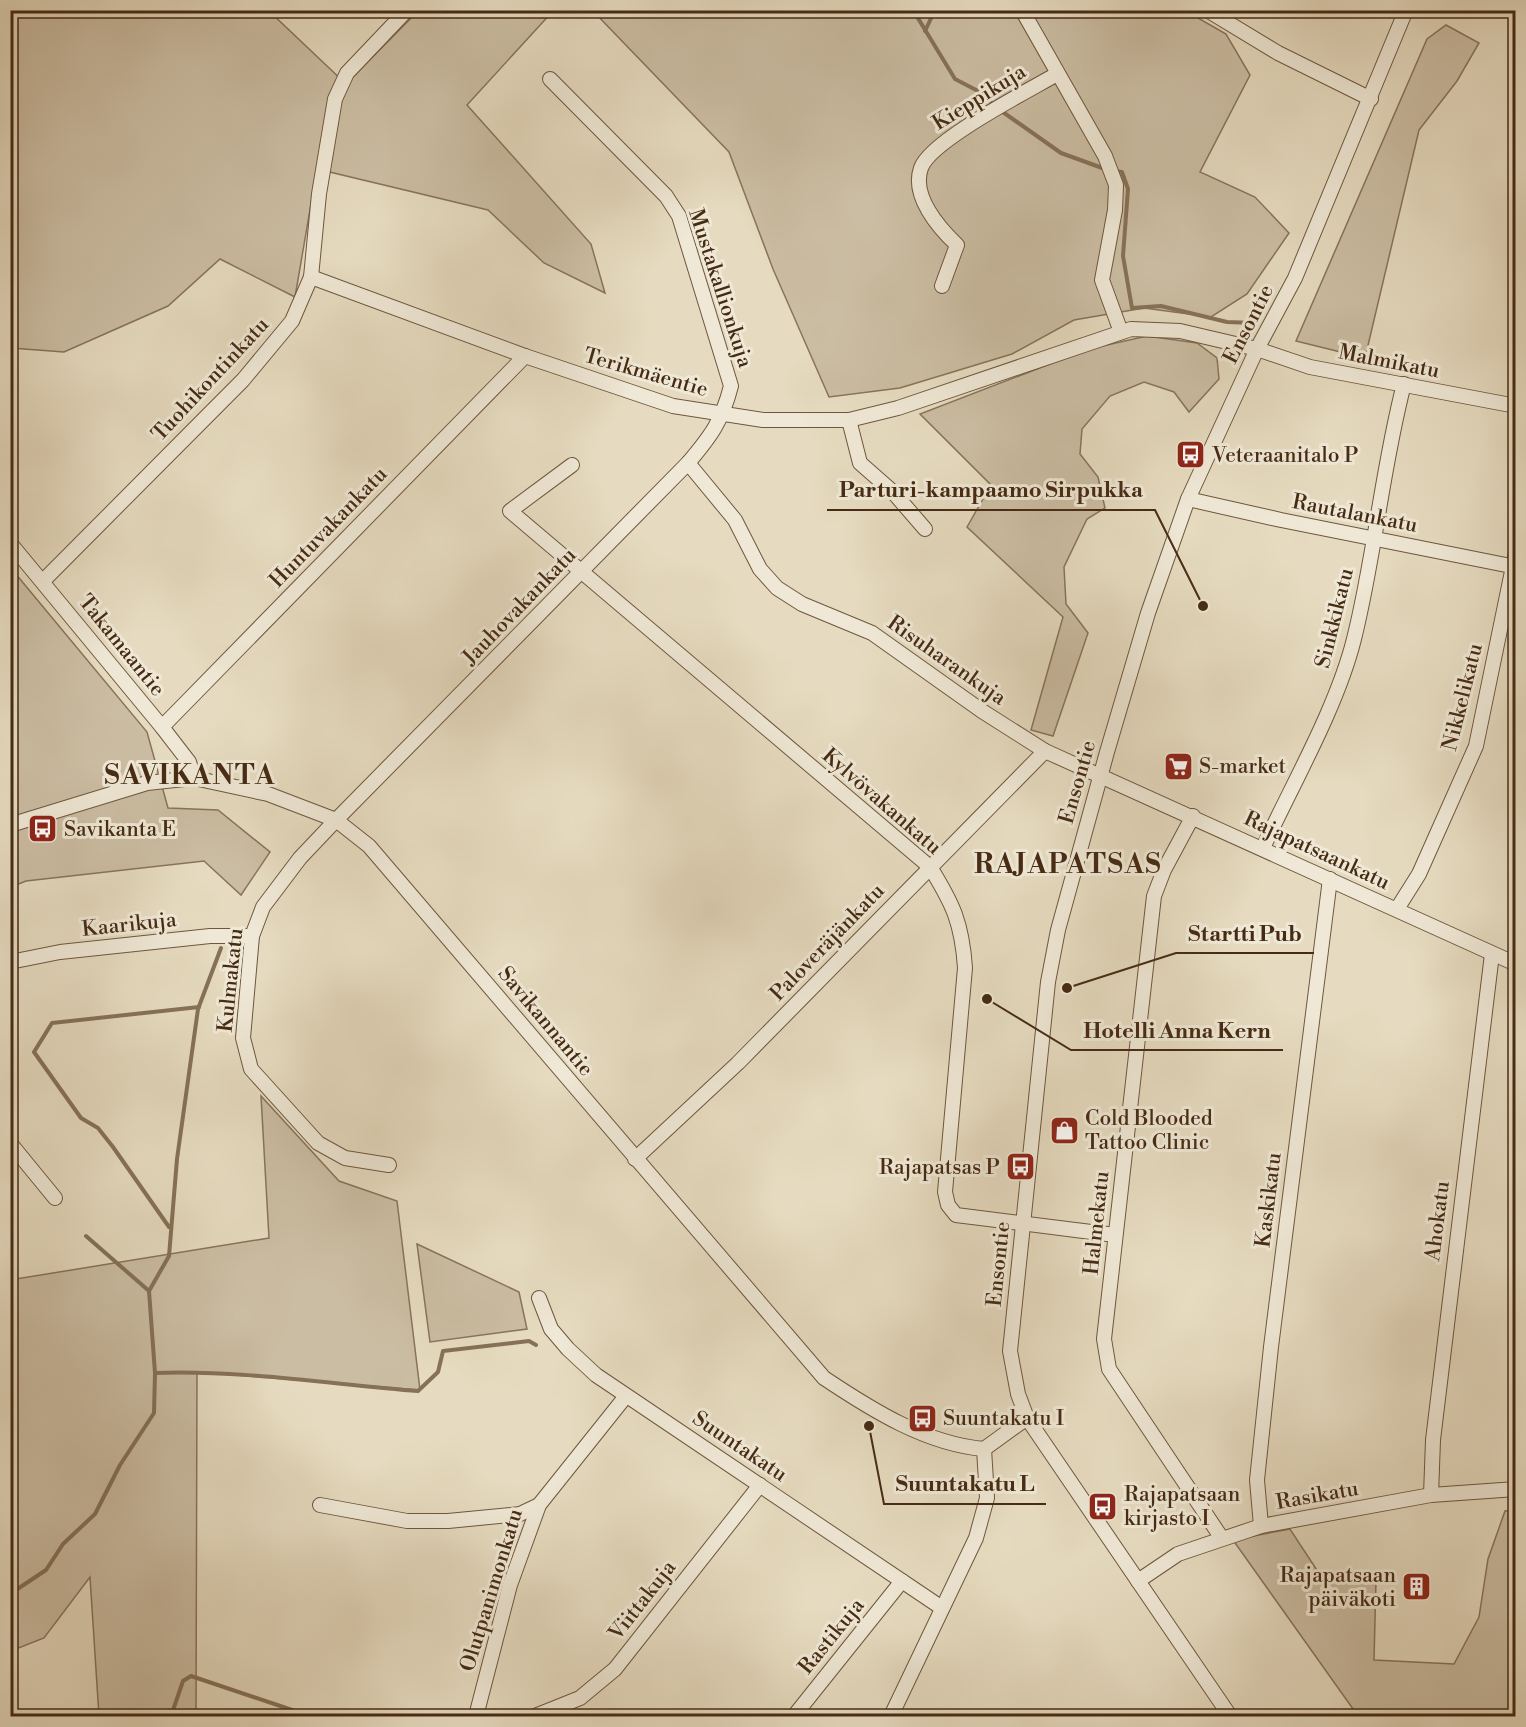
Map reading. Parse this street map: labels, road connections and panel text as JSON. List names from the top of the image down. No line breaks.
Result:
{"streets":{"street":["Kieppikuja","Mustakallionkuja","Ensontie","Malmikatu","Terikmäentie","Tuohikontinkatu","Rautalankatu","Huntuvakankatu","Jauhovakankatu","Sinkkikatu","Takamaantie","Risuharankuja","Nikkelikatu","Kylvövakankatu","Rajapatsaankatu","Kaarikuja","Paloveräjänkatu","Kulmakatu","Savikannantie","Kaskikatu","Ahokatu","Halmekatu","Suuntakatu","Rasikatu","Olutpanimonkatu","Viittakuja","Rastikuja"]},"crossings":[["Mustakallionkuja","Terikmäentie"],["Mustakallionkuja","Jauhovakankatu"],["Ensontie","Malmikatu"],["Ensontie","Terikmäentie"],["Ensontie","Rautalankatu"],["Ensontie","Risuharankuja"],["Ensontie","Kylvövakankatu"],["Ensontie","Rajapatsaankatu"],["Ensontie","Rasikatu"],["Malmikatu","Terikmäentie"],["Malmikatu","Sinkkikatu"],["Terikmäentie","Tuohikontinkatu"],["Terikmäentie","Huntuvakankatu"],["Terikmäentie","Jauhovakankatu"],["Tuohikontinkatu","Takamaantie"],["Rautalankatu","Sinkkikatu"],["Rautalankatu","Nikkelikatu"],["Huntuvakankatu","Takamaantie"],["Jauhovakankatu","Risuharankuja"],["Jauhovakankatu","Kylvövakankatu"],["Jauhovakankatu","Kulmakatu"],["Jauhovakankatu","Savikannantie"],["Sinkkikatu","Rajapatsaankatu"],["Takamaantie","Savikannantie"],["Risuharankuja","Rajapatsaankatu"],["Risuharankuja","Paloveräjänkatu"],["Nikkelikatu","Rajapatsaankatu"],["Kylvövakankatu","Paloveräjänkatu"],["Kylvövakankatu","Halmekatu"],["Rajapatsaankatu","Kaskikatu"],["Rajapatsaankatu","Ahokatu"],["Rajapatsaankatu","Halmekatu"],["Kaarikuja","Kulmakatu"],["Paloveräjänkatu","Savikannantie"],["Kulmakatu","Savikannantie"],["Kaskikatu","Rasikatu"],["Ahokatu","Rasikatu"],["Halmekatu","Rasikatu"],["Suuntakatu","Olutpanimonkatu"],["Suuntakatu","Viittakuja"],["Suuntakatu","Rastikuja"]],"districts":["SAVIKANTA","RAJAPATSAS"],"places":{"bus stop":["Veteraanitalo P","Savikanta E","Rajapatsas P","Suuntakatu I","Rajapatsaan kirjasto I"],"other":["Parturi-kampaamo Sirpukka","Startti Pub","Hotelli Anna Kern","Suuntakatu L"],"supermarket":["S-market"],"shop":["Cold Blooded Tattoo Clinic"],"building":["Rajapatsaan päiväkoti"]}}
